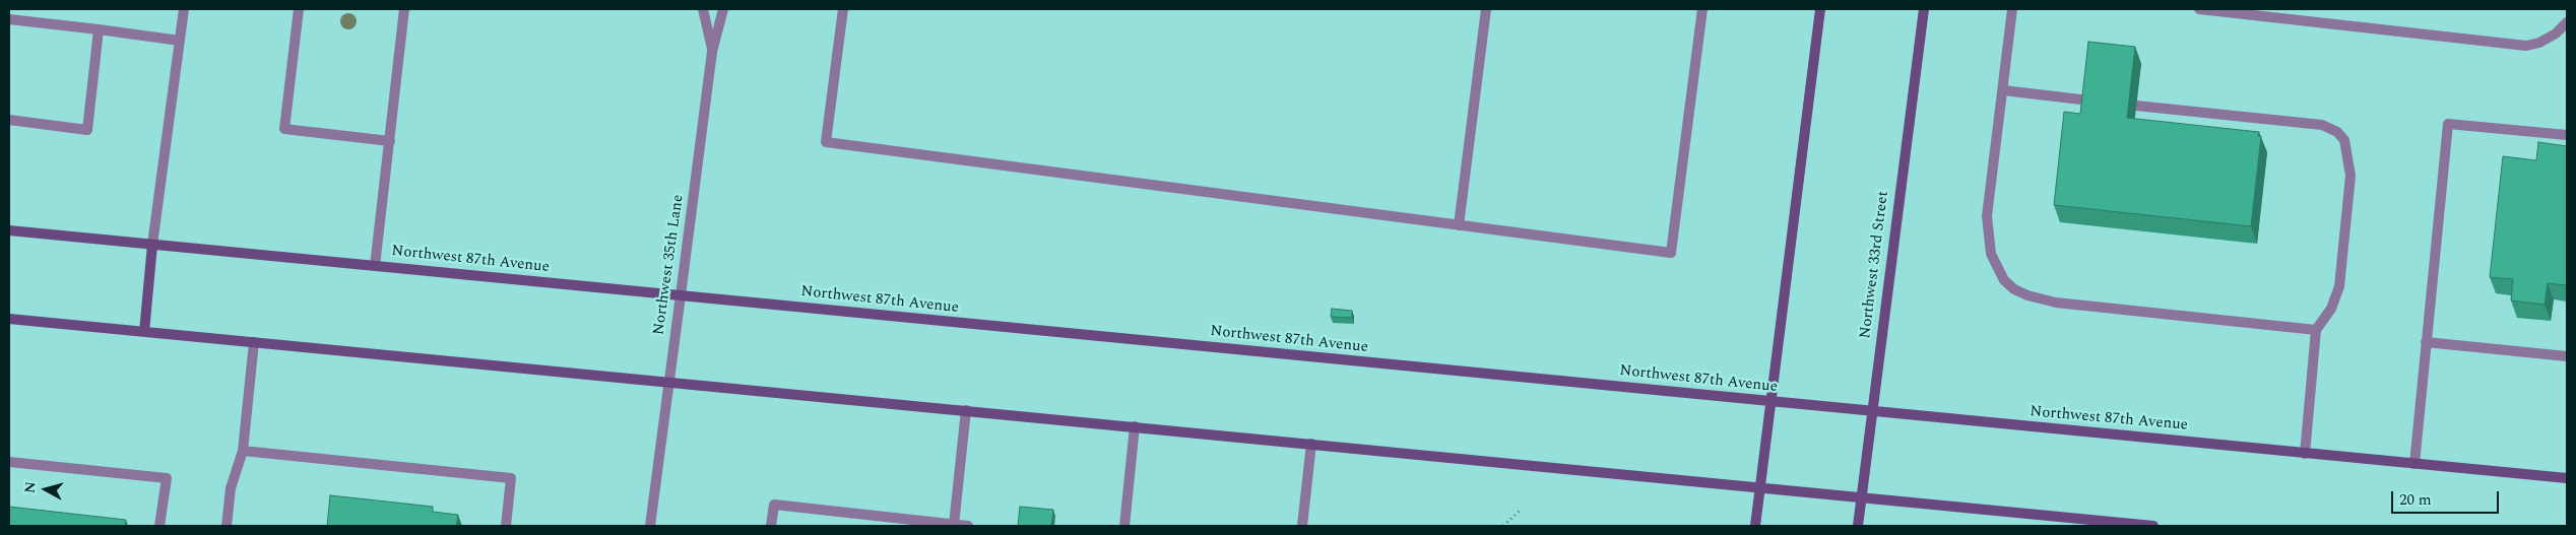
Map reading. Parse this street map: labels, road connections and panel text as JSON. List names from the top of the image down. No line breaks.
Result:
{"streets":{"main road":["Northwest 87th Avenue","Northwest 33rd Street"],"street":["Northwest 35th Lane"]},"crossings":[["Northwest 87th Avenue","Northwest 35th Lane"],["Northwest 87th Avenue","Northwest 33rd Street"]],"scale_bar":"20 m","north":"left"}
